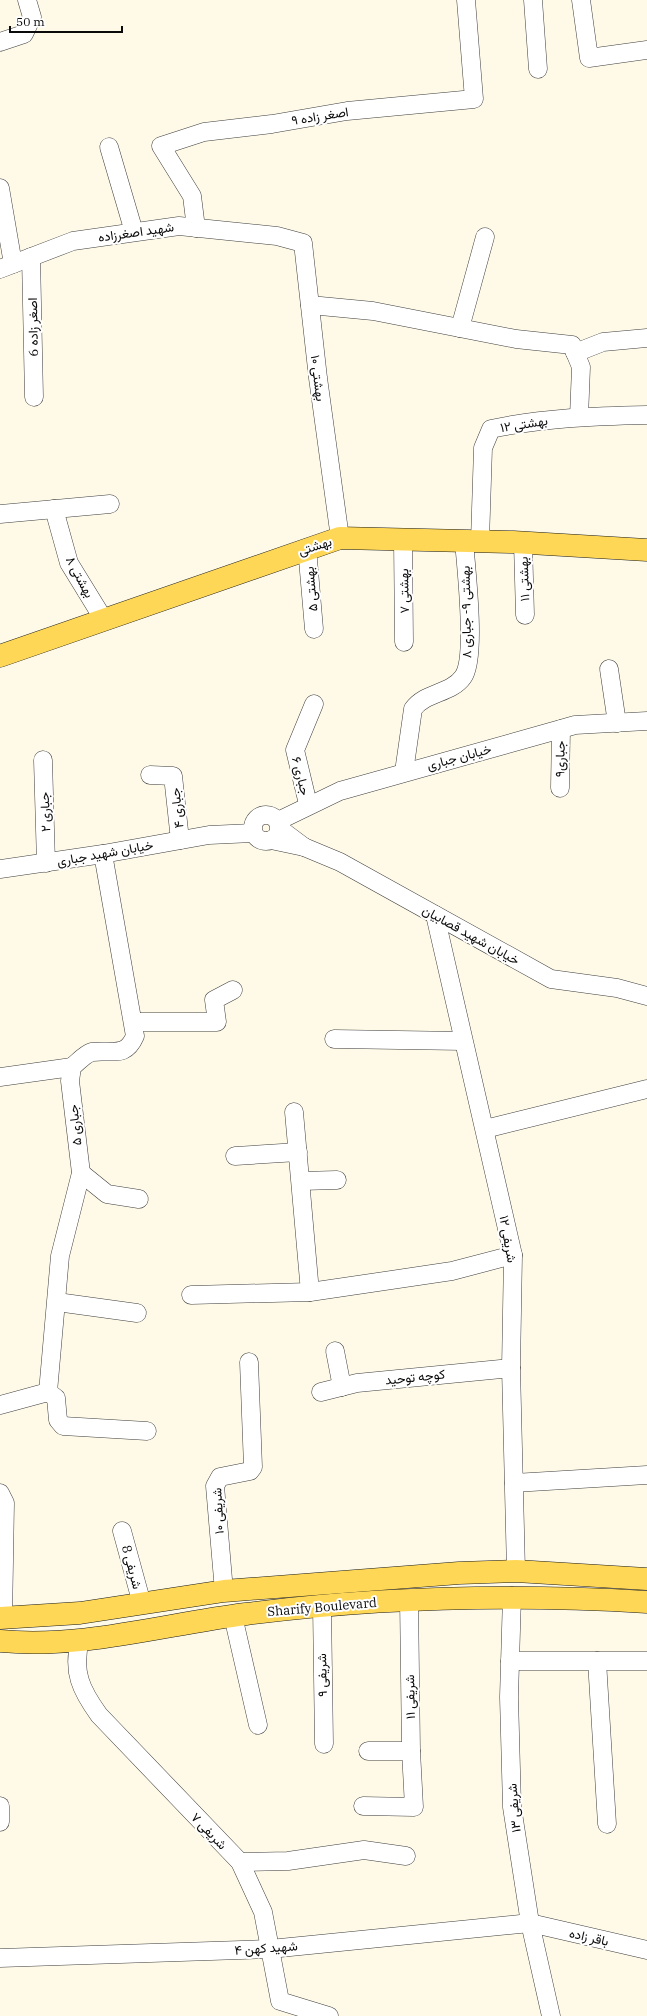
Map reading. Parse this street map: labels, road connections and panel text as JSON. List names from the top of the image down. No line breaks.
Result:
{"streets":{"main road":["بهشتی","Sharify Boulevard"],"street":["اصغر زاده ۹","شهید اصغرزاده","اصغر زاده 6","بهشتی ۱۰","بهشتی ۱۲","بهشتی ۸","بهشتی ۱۱","بهشتی ۵","بهشتی ۷","بهشتی ۹- جباری ۸","خیابان جباری","جباری۹","جباری ۶","جباری ۴","جباری ۲","خیابان شهید جباری","خیابان شهید قصابیان","جباری ۵","شریفی ۱۲","کوچه توحید","شریفی ۱۰","شریفی 8","شریفی ۹","شریفی ۱۱","شریفی ۱۳","شریفی ۷","باقر زاده","شهید کهن ۴"]},"crossings":[["اصغر زاده ۹","شهید اصغرزاده"],["شهید اصغرزاده","اصغر زاده 6"],["شهید اصغرزاده","بهشتی ۱۰"],["بهشتی ۱۰","بهشتی"],["بهشتی ۱۲","بهشتی"],["بهشتی ۱۲","بهشتی ۹- جباری ۸"],["بهشتی","بهشتی ۸"],["بهشتی","بهشتی ۱۱"],["بهشتی","بهشتی ۵"],["بهشتی","بهشتی ۷"],["بهشتی","بهشتی ۹- جباری ۸"],["بهشتی ۹- جباری ۸","خیابان جباری"],["خیابان جباری","جباری۹"],["خیابان جباری","جباری ۶"],["خیابان جباری","خیابان شهید جباری"],["خیابان جباری","خیابان شهید قصابیان"],["جباری ۴","خیابان شهید جباری"],["جباری ۲","خیابان شهید جباری"],["خیابان شهید جباری","خیابان شهید قصابیان"],["خیابان شهید قصابیان","شریفی ۱۲"],["شریفی ۱۲","کوچه توحید"],["شریفی ۱۲","Sharify Boulevard"],["شریفی ۱۰","Sharify Boulevard"],["شریفی 8","Sharify Boulevard"],["Sharify Boulevard","شریفی ۹"],["Sharify Boulevard","شریفی ۱۱"],["Sharify Boulevard","شریفی ۱۳"],["Sharify Boulevard","شریفی ۷"],["شریفی ۱۳","باقر زاده"],["شریفی ۱۳","شهید کهن ۴"],["شریفی ۷","شهید کهن ۴"],["باقر زاده","شهید کهن ۴"]],"scale_bar":"50 m"}
